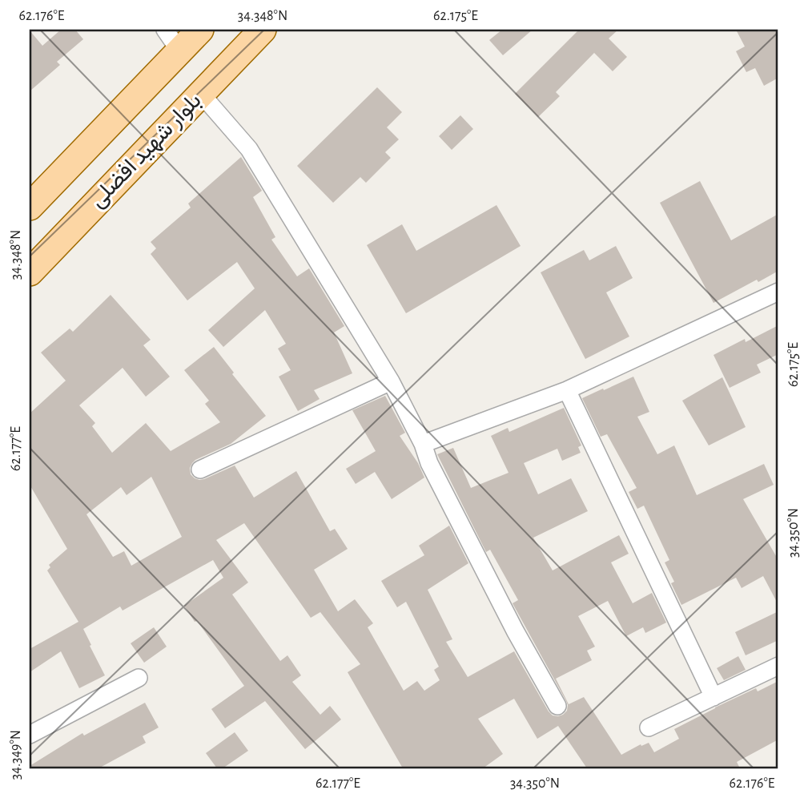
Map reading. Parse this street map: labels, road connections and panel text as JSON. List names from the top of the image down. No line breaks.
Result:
{"streets":{"main road":["بلوار شهید افضلی"]},"coordinates":["62.176°E","34.348°N","62.175°E","62.177°E","34.350°N","34.349°N"]}
